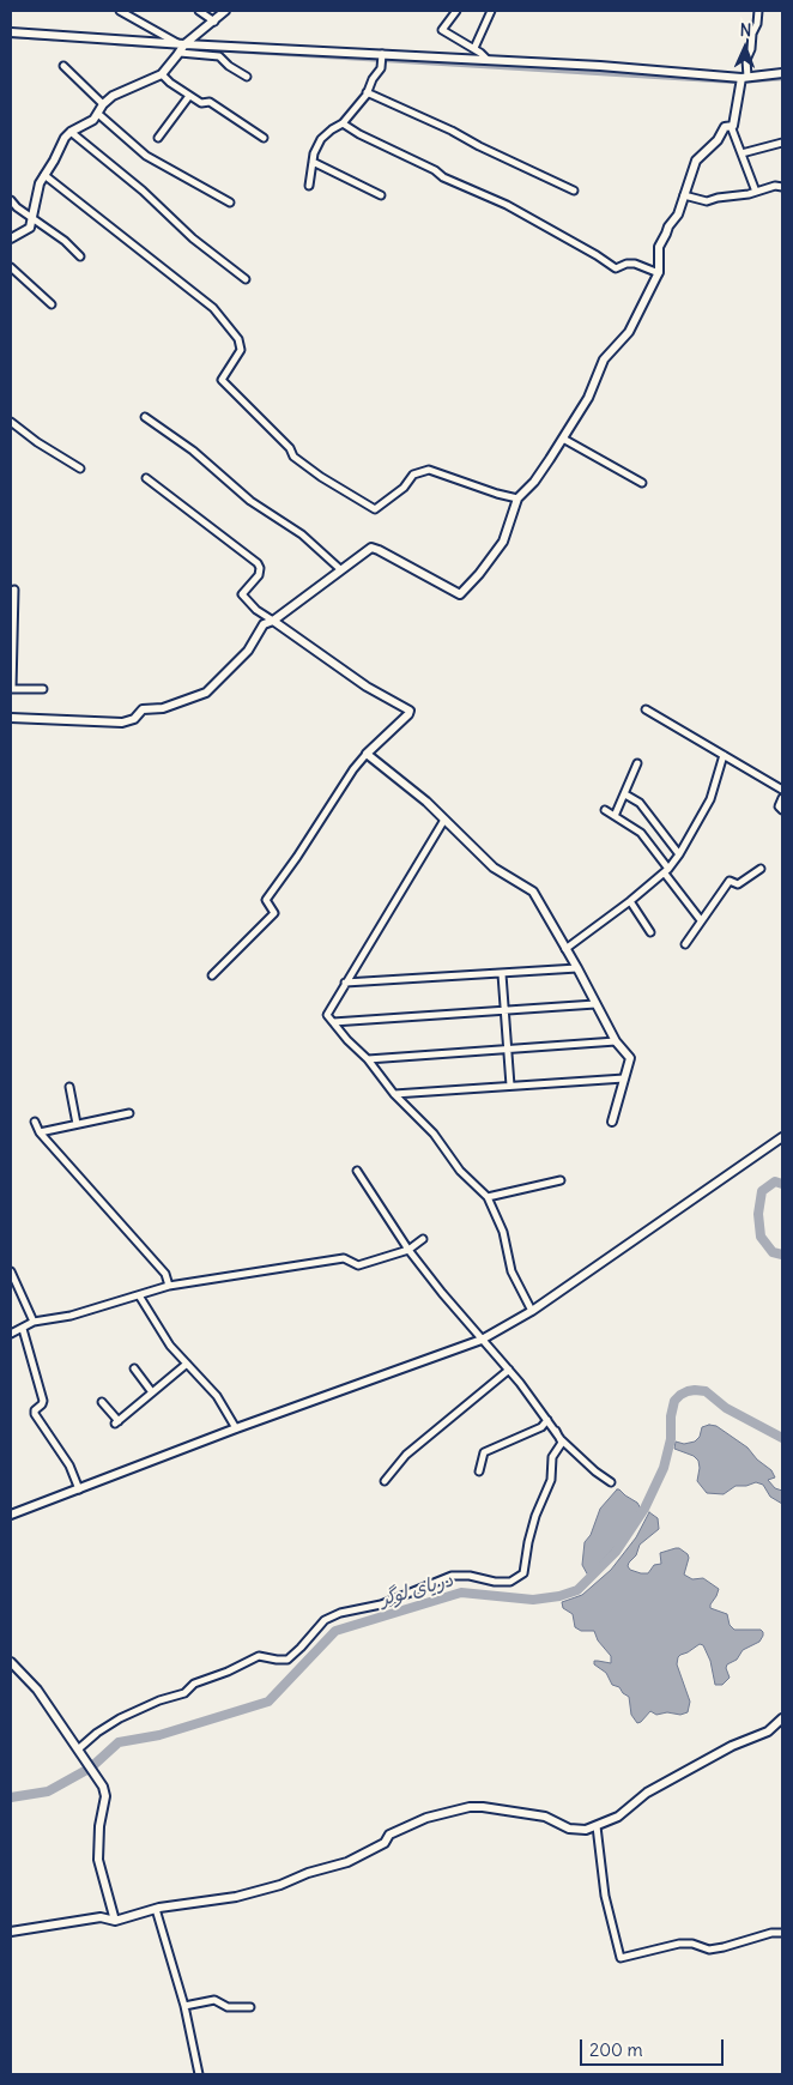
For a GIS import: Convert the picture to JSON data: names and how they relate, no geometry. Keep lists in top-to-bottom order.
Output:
{
  "water": ["دریای لوگر"],
  "scale_bar": "200 m",
  "north": "top"
}
